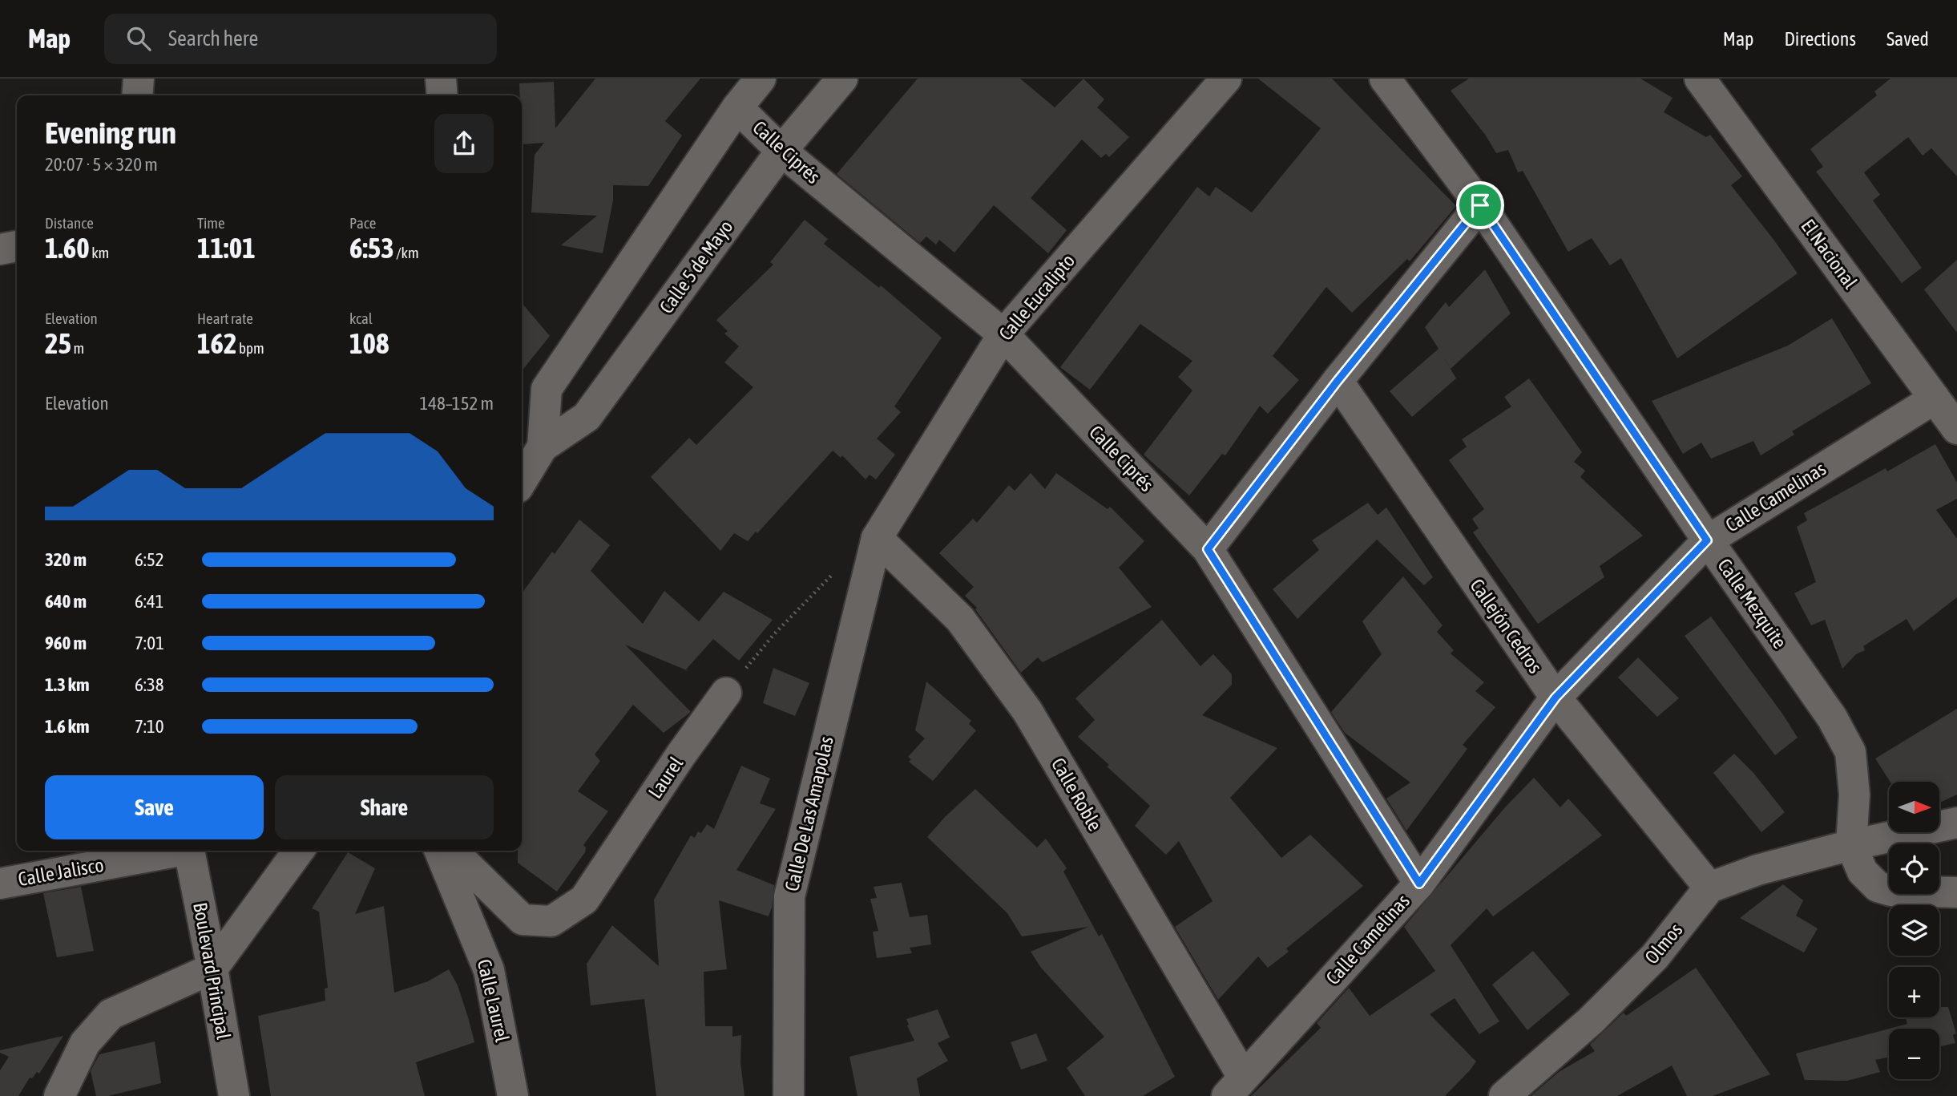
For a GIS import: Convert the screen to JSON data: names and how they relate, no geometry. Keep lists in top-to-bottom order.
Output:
{
  "streets": {
    "street": [
      "Calle Ciprés",
      "El Nacional",
      "Calle 5 de Mayo",
      "Calle Eucalipto",
      "Calle Camelinas",
      "Calle Mezquite",
      "Callejón Cedros",
      "Laurel",
      "Calle Roble",
      "Calle De Las Amapolas",
      "Calle Jalisco",
      "Olmos",
      "Boulevard Principal",
      "Calle Laurel"
    ]
  },
  "crossings": [
    ["Calle Ciprés", "Calle 5 de Mayo"],
    ["Calle Ciprés", "Calle Eucalipto"],
    ["Calle Ciprés", "Calle Camelinas"],
    ["El Nacional", "Calle Camelinas"],
    ["Calle Eucalipto", "Calle Roble"],
    ["Calle Eucalipto", "Calle De Las Amapolas"],
    ["Calle Camelinas", "Calle Mezquite"],
    ["Calle Camelinas", "Callejón Cedros"],
    ["Calle Camelinas", "Calle Roble"],
    ["Callejón Cedros", "Olmos"],
    ["Calle Roble", "Calle De Las Amapolas"]
  ],
  "north": "right",
  "page": {
    "header": "Map",
    "search": "Search here",
    "nav": ["Map", "Directions", "Saved"],
    "heading": ["Evening run", "20:07 · 5 × 320 m"],
    "stats": [
      ["Distance", "1.60 km"],
      ["Time", "11:01"],
      ["Pace", "6:53 /km"],
      ["Elevation", "25 m"],
      ["Heart rate", "162 bpm"],
      ["kcal", "108"]
    ],
    "chart": ["Elevation", "148–152 m"],
    "list": [
      {
        "name": "320 m",
        "note": "6:52"
      },
      {
        "name": "640 m",
        "note": "6:41"
      },
      {
        "name": "960 m",
        "note": "7:01"
      },
      {
        "name": "1.3 km",
        "note": "6:38"
      },
      {
        "name": "1.6 km",
        "note": "7:10"
      }
    ],
    "buttons": ["Save", "Share"],
    "map_buttons": ["+", "−"]
  }
}
